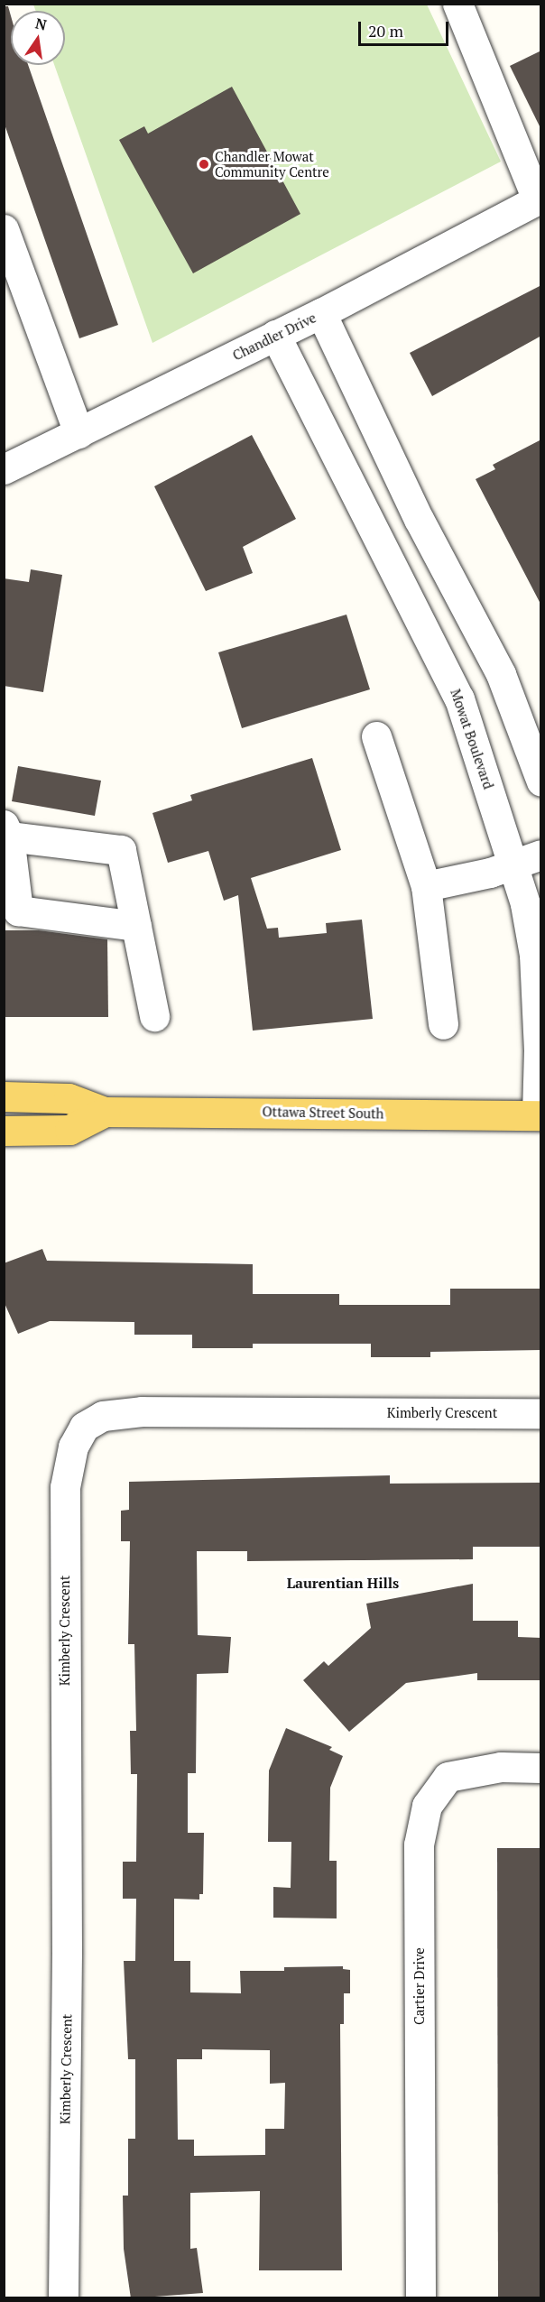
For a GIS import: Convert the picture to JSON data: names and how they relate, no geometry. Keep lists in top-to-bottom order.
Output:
{
  "streets": {
    "main road": ["Ottawa Street South"],
    "street": [
      "Chandler Drive",
      "Mowat Boulevard",
      "Kimberly Crescent",
      "Cartier Drive"
    ]
  },
  "crossings": [
    ["Chandler Drive", "Mowat Boulevard"],
    ["Mowat Boulevard", "Ottawa Street South"]
  ],
  "districts": ["Laurentian Hills"],
  "places": ["Chandler Mowat Community Centre"],
  "scale_bar": "20 m",
  "north": "top"
}
